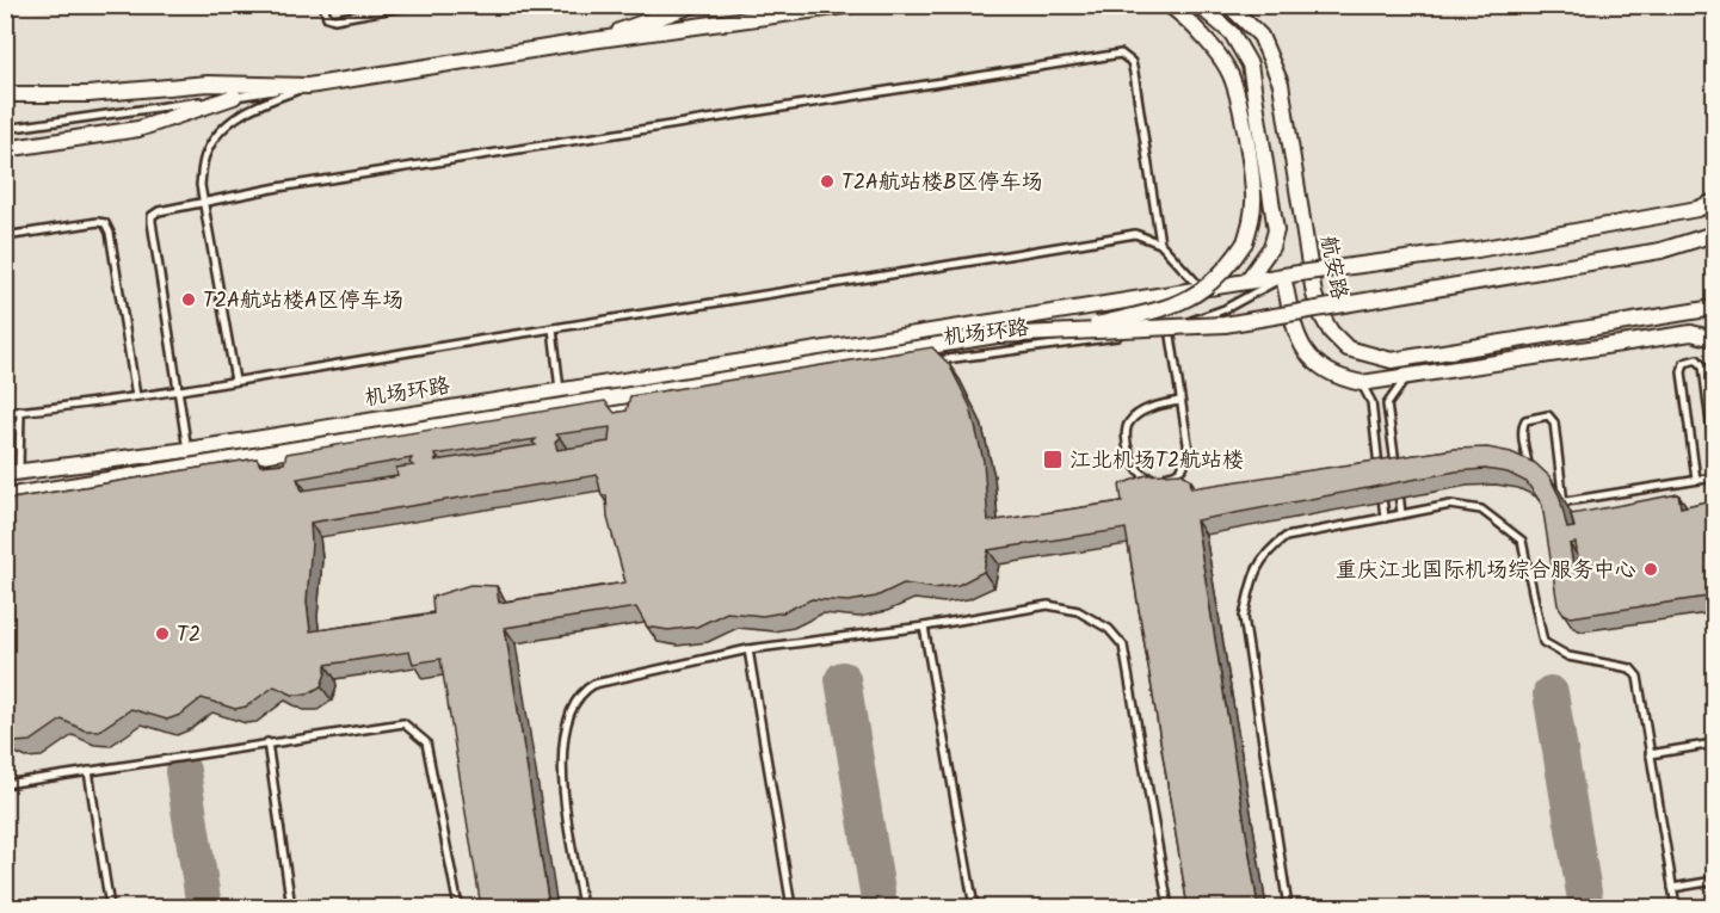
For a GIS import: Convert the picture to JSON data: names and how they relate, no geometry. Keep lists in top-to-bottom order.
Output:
{
  "streets": {
    "street": ["航安路", "机场环路"]
  },
  "places": {
    "other": [
      "T2A航站楼B区停车场",
      "T2A航站楼A区停车场",
      "重庆江北国际机场综合服务中心",
      "T2"
    ],
    "transit": ["江北机场T2航站楼"]
  }
}
